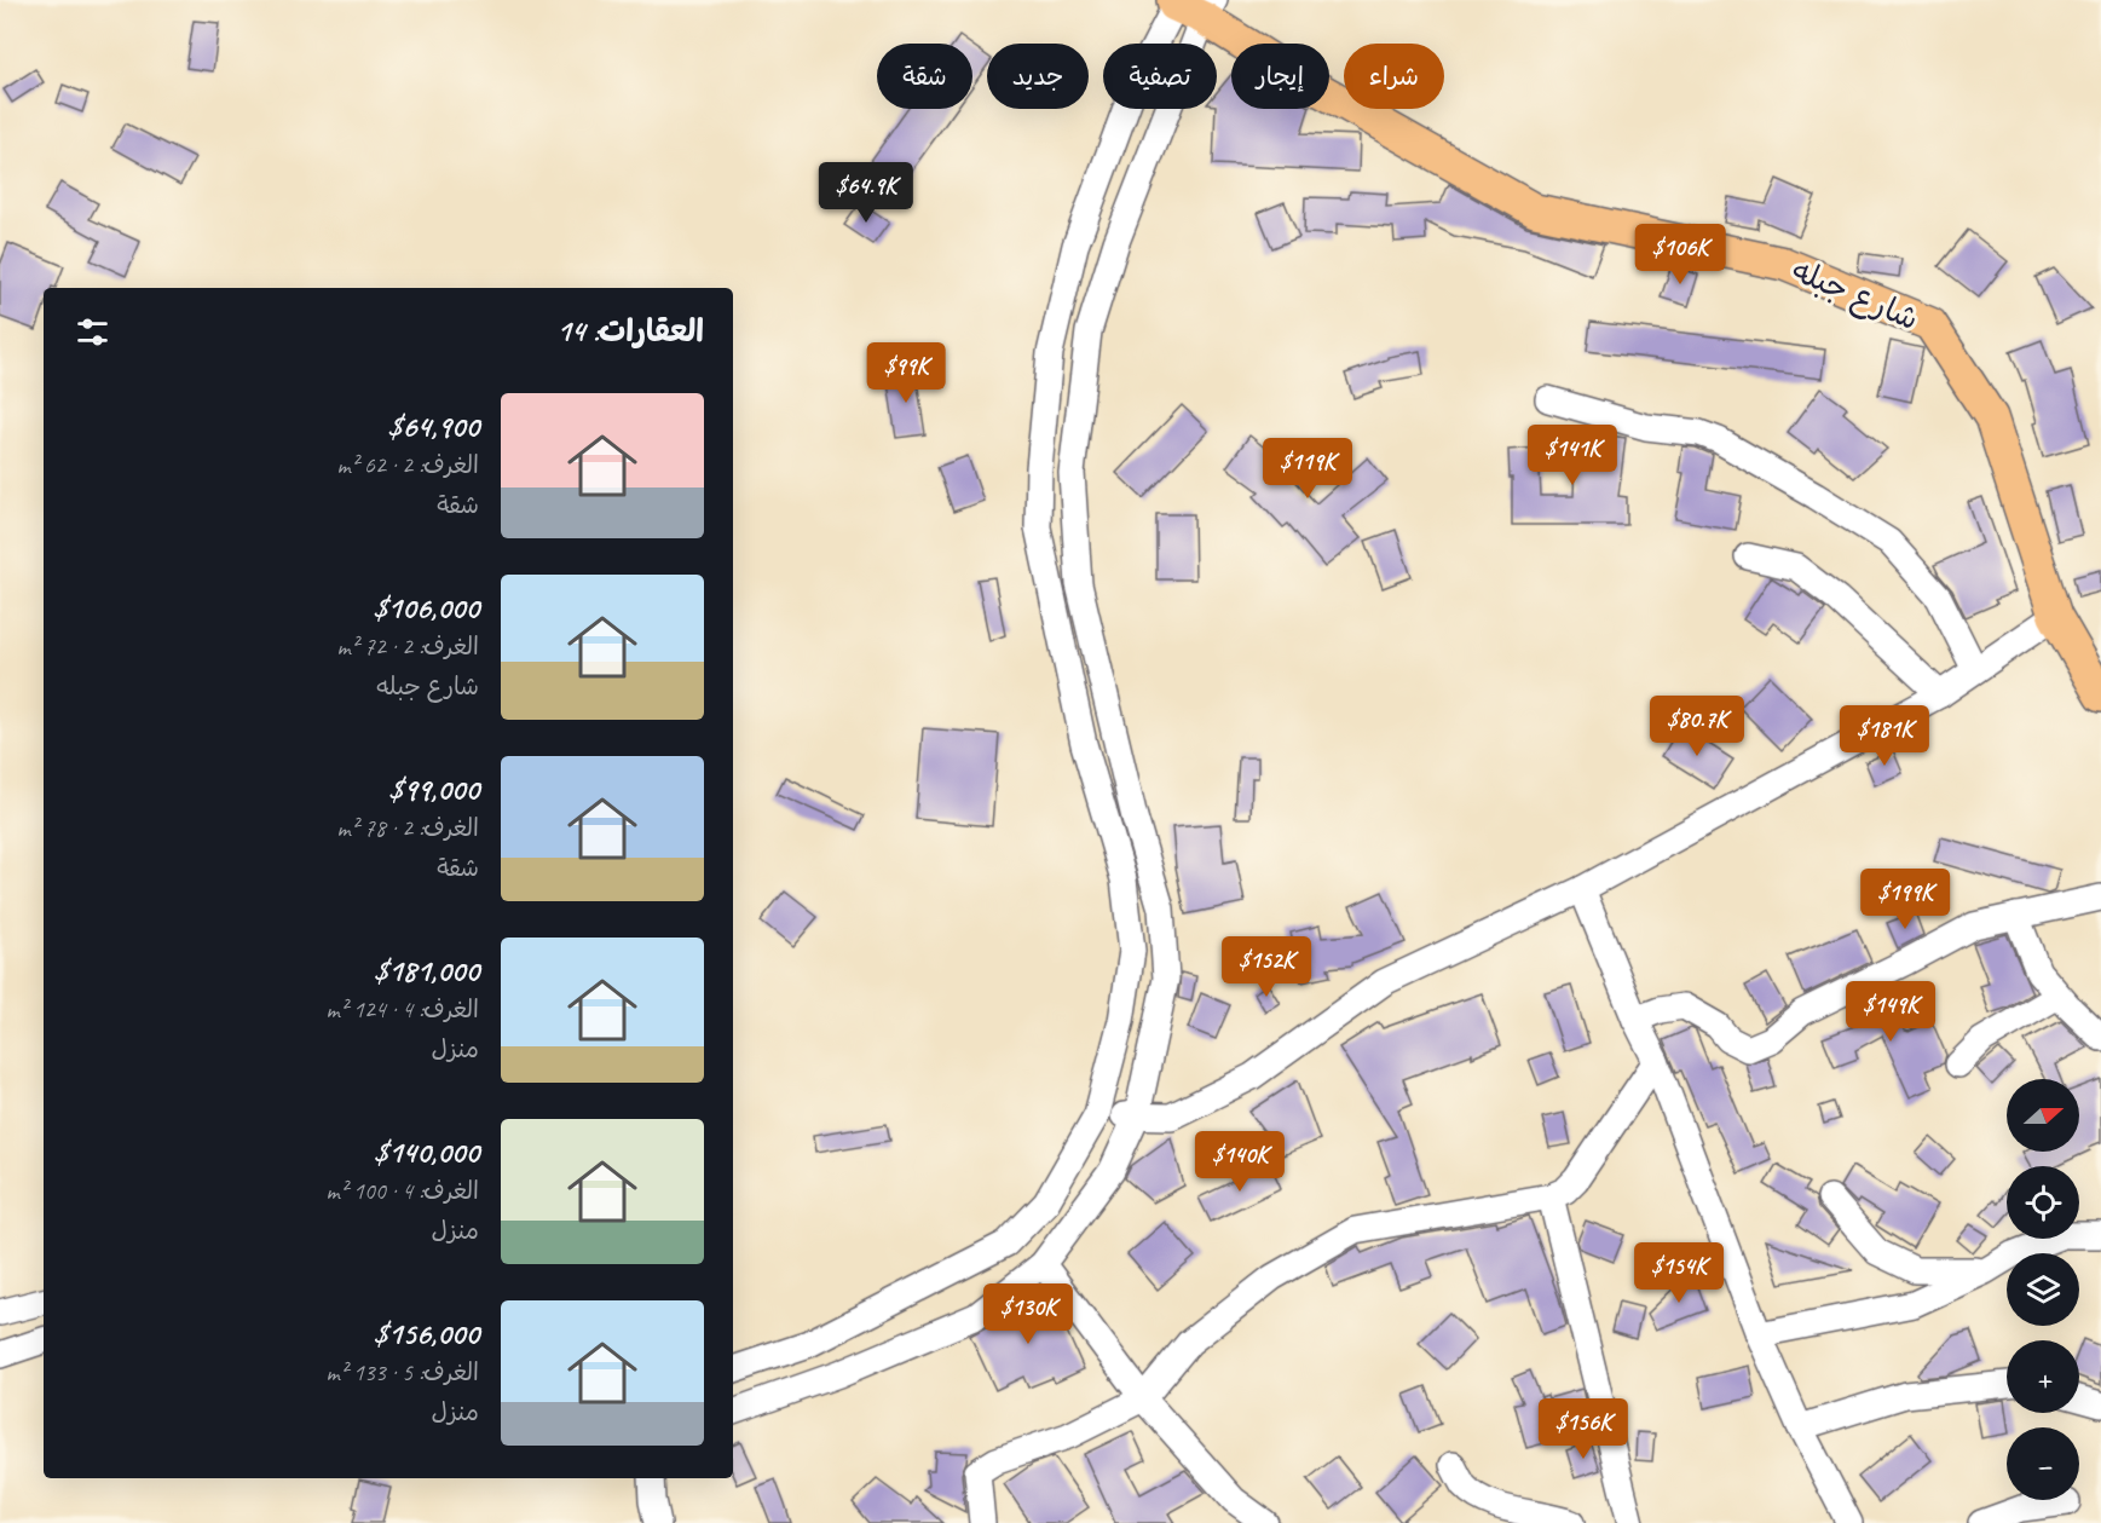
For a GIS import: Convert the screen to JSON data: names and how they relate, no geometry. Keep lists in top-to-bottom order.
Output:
{
  "streets": {
    "main road": ["شارع جبله"]
  },
  "north": "right",
  "page": {
    "chip": [
      "شراء",
      "إيجار",
      "تصفية",
      "جديد",
      "شقة"
    ],
    "price": [
      "$64.9K",
      "$106K",
      "$99K",
      "$141K",
      "$119K",
      "$80.7K",
      "$181K",
      "$199K",
      "$152K",
      "$149K",
      "$140K",
      "$154K",
      "$130K",
      "$156K"
    ],
    "heading": "العقارات: 14",
    "list": [
      {
        "name": "$64,900",
        "note": "الغرف: 2 · 62 m² · شقة"
      },
      {
        "name": "$106,000",
        "note": "الغرف: 2 · 72 m² · شارع جبله"
      },
      {
        "name": "$99,000",
        "note": "الغرف: 2 · 78 m² · شقة"
      },
      {
        "name": "$181,000",
        "note": "الغرف: 4 · 124 m² · منزل"
      },
      {
        "name": "$140,000",
        "note": "الغرف: 4 · 100 m² · منزل"
      },
      {
        "name": "$156,000",
        "note": "الغرف: 5 · 133 m² · منزل"
      }
    ],
    "map_buttons": ["+", "−"]
  }
}
